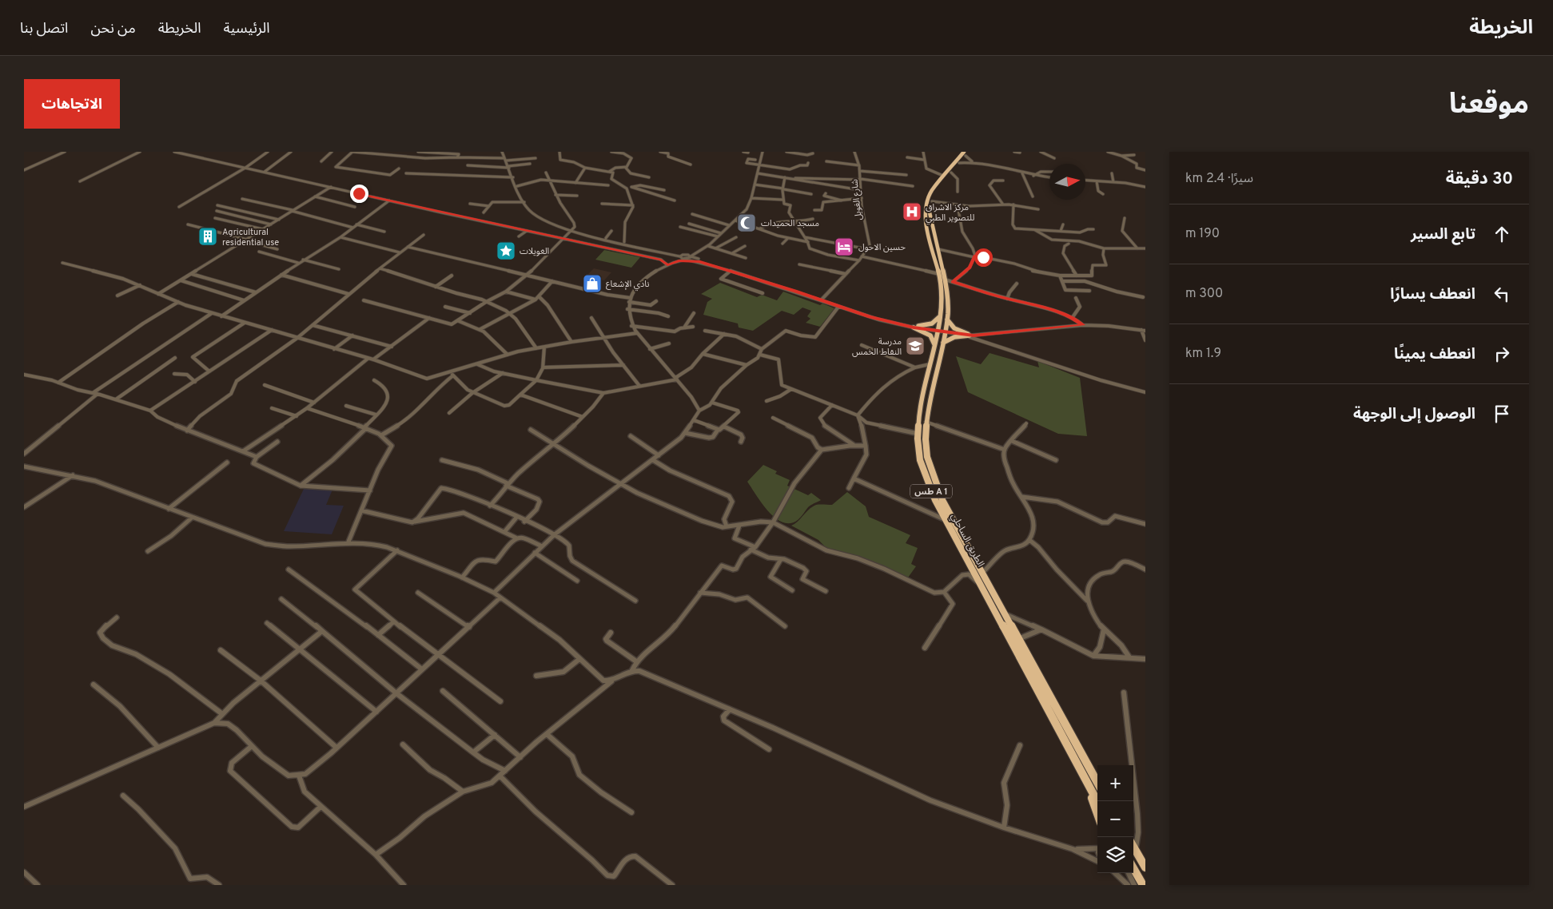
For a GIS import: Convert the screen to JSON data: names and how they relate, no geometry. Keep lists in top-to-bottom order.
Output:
{
  "streets": {
    "highway": ["طس A 1", "الطريق الساحلي"],
    "street": ["شارع الغويل"]
  },
  "places": {
    "hospital": ["مركز الاشراق للتصوير الطبي"],
    "mosque": ["مسجد الحميدات"],
    "building": ["Agricultural residential use"],
    "hotel": ["حسين الاحول"],
    "place": ["الغويلات"],
    "shop": ["نادي الإشعاع"],
    "school or university": ["مدرسة النقاط الخمس"]
  },
  "north": "right",
  "page": {
    "header": "الخريطة",
    "nav": [
      "الرئيسية",
      "الخريطة",
      "من نحن",
      "اتصل بنا"
    ],
    "title": "موقعنا",
    "buttons": "الاتجاهات",
    "heading": ["30 دقيقة", "سيرًا · 2.4 km"],
    "list": [
      ["تابع السير", "190 m"],
      ["انعطف يسارًا", "300 m"],
      ["انعطف يمينًا", "1.9 km"],
      "الوصول إلى الوجهة"
    ],
    "map_buttons": ["+", "−"]
  }
}
